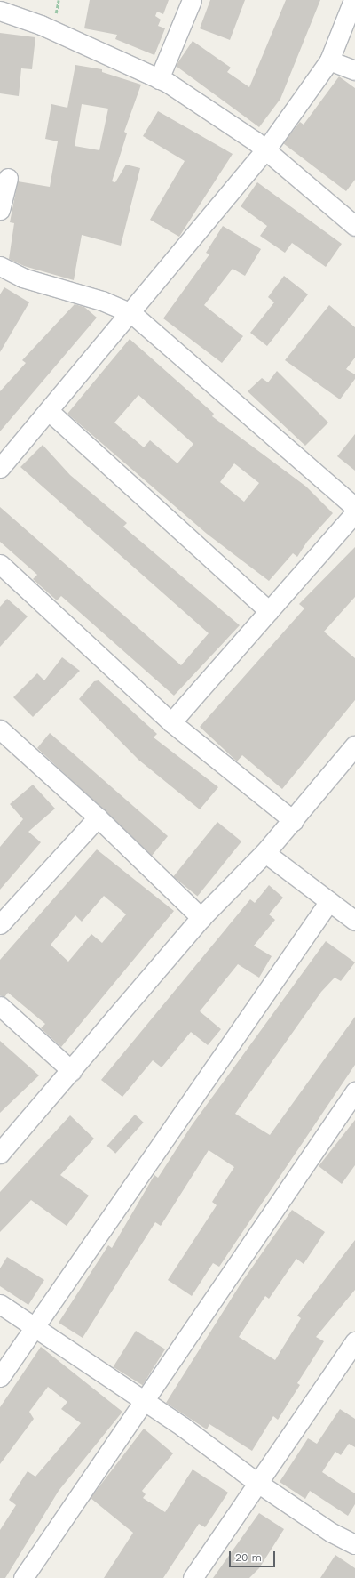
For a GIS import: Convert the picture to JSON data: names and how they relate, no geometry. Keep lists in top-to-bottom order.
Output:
{
  "scale_bar": "20 m"
}
